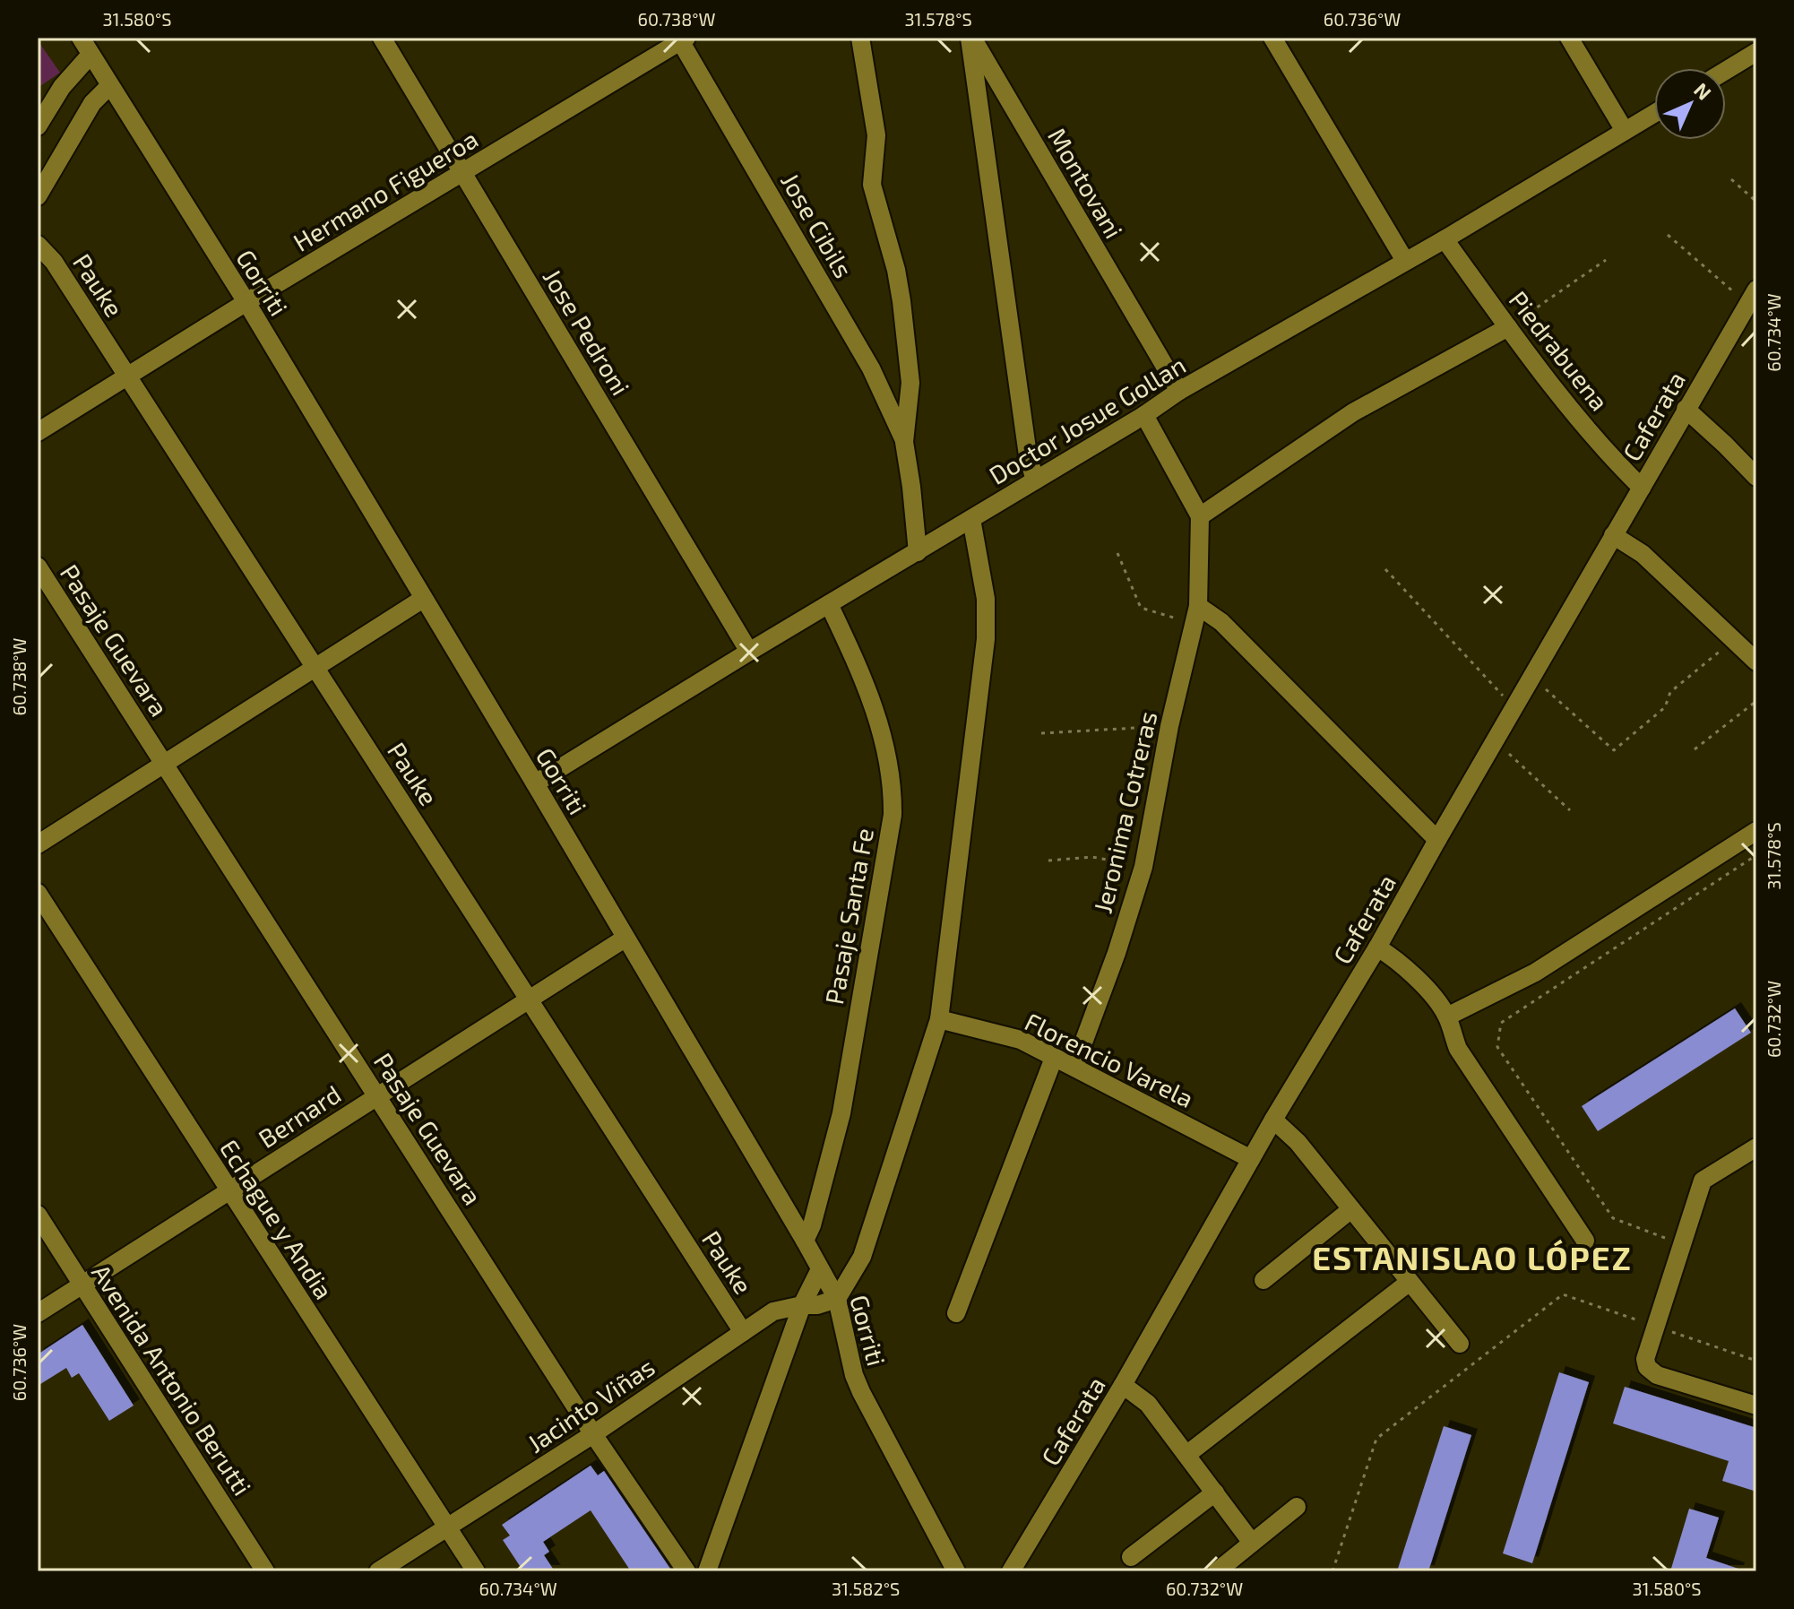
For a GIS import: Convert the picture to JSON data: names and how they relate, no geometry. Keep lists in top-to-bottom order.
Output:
{
  "streets": {
    "street": [
      "Montovani",
      "Hermano Figueroa",
      "Jose Cibils",
      "Gorriti",
      "Pauke",
      "Jose Pedroni",
      "Piedrabuena",
      "Caferata",
      "Doctor Josue Gollan",
      "Pasaje Guevara",
      "Jeronima Cotreras",
      "Pasaje Santa Fe",
      "Florencio Varela",
      "Bernard",
      "Echague y Andia",
      "Avenida Antonio Berutti",
      "Jacinto Viñas"
    ]
  },
  "crossings": [
    ["Montovani", "Doctor Josue Gollan"],
    ["Hermano Figueroa", "Jose Cibils"],
    ["Hermano Figueroa", "Gorriti"],
    ["Hermano Figueroa", "Pauke"],
    ["Hermano Figueroa", "Jose Pedroni"],
    ["Gorriti", "Doctor Josue Gollan"],
    ["Gorriti", "Pasaje Santa Fe"],
    ["Gorriti", "Bernard"],
    ["Gorriti", "Jacinto Viñas"],
    ["Pauke", "Bernard"],
    ["Pauke", "Jacinto Viñas"],
    ["Jose Pedroni", "Doctor Josue Gollan"],
    ["Piedrabuena", "Caferata"],
    ["Piedrabuena", "Doctor Josue Gollan"],
    ["Caferata", "Florencio Varela"],
    ["Doctor Josue Gollan", "Pasaje Santa Fe"],
    ["Pasaje Guevara", "Bernard"],
    ["Pasaje Guevara", "Jacinto Viñas"],
    ["Jeronima Cotreras", "Florencio Varela"],
    ["Bernard", "Echague y Andia"],
    ["Bernard", "Avenida Antonio Berutti"],
    ["Echague y Andia", "Jacinto Viñas"]
  ],
  "districts": ["ESTANISLAO LÓPEZ"],
  "north": "top right",
  "coordinates": [
    "31.580°S",
    "60.738°W",
    "31.578°S",
    "60.736°W",
    "60.734°W",
    "60.732°W",
    "31.582°S"
  ]
}
